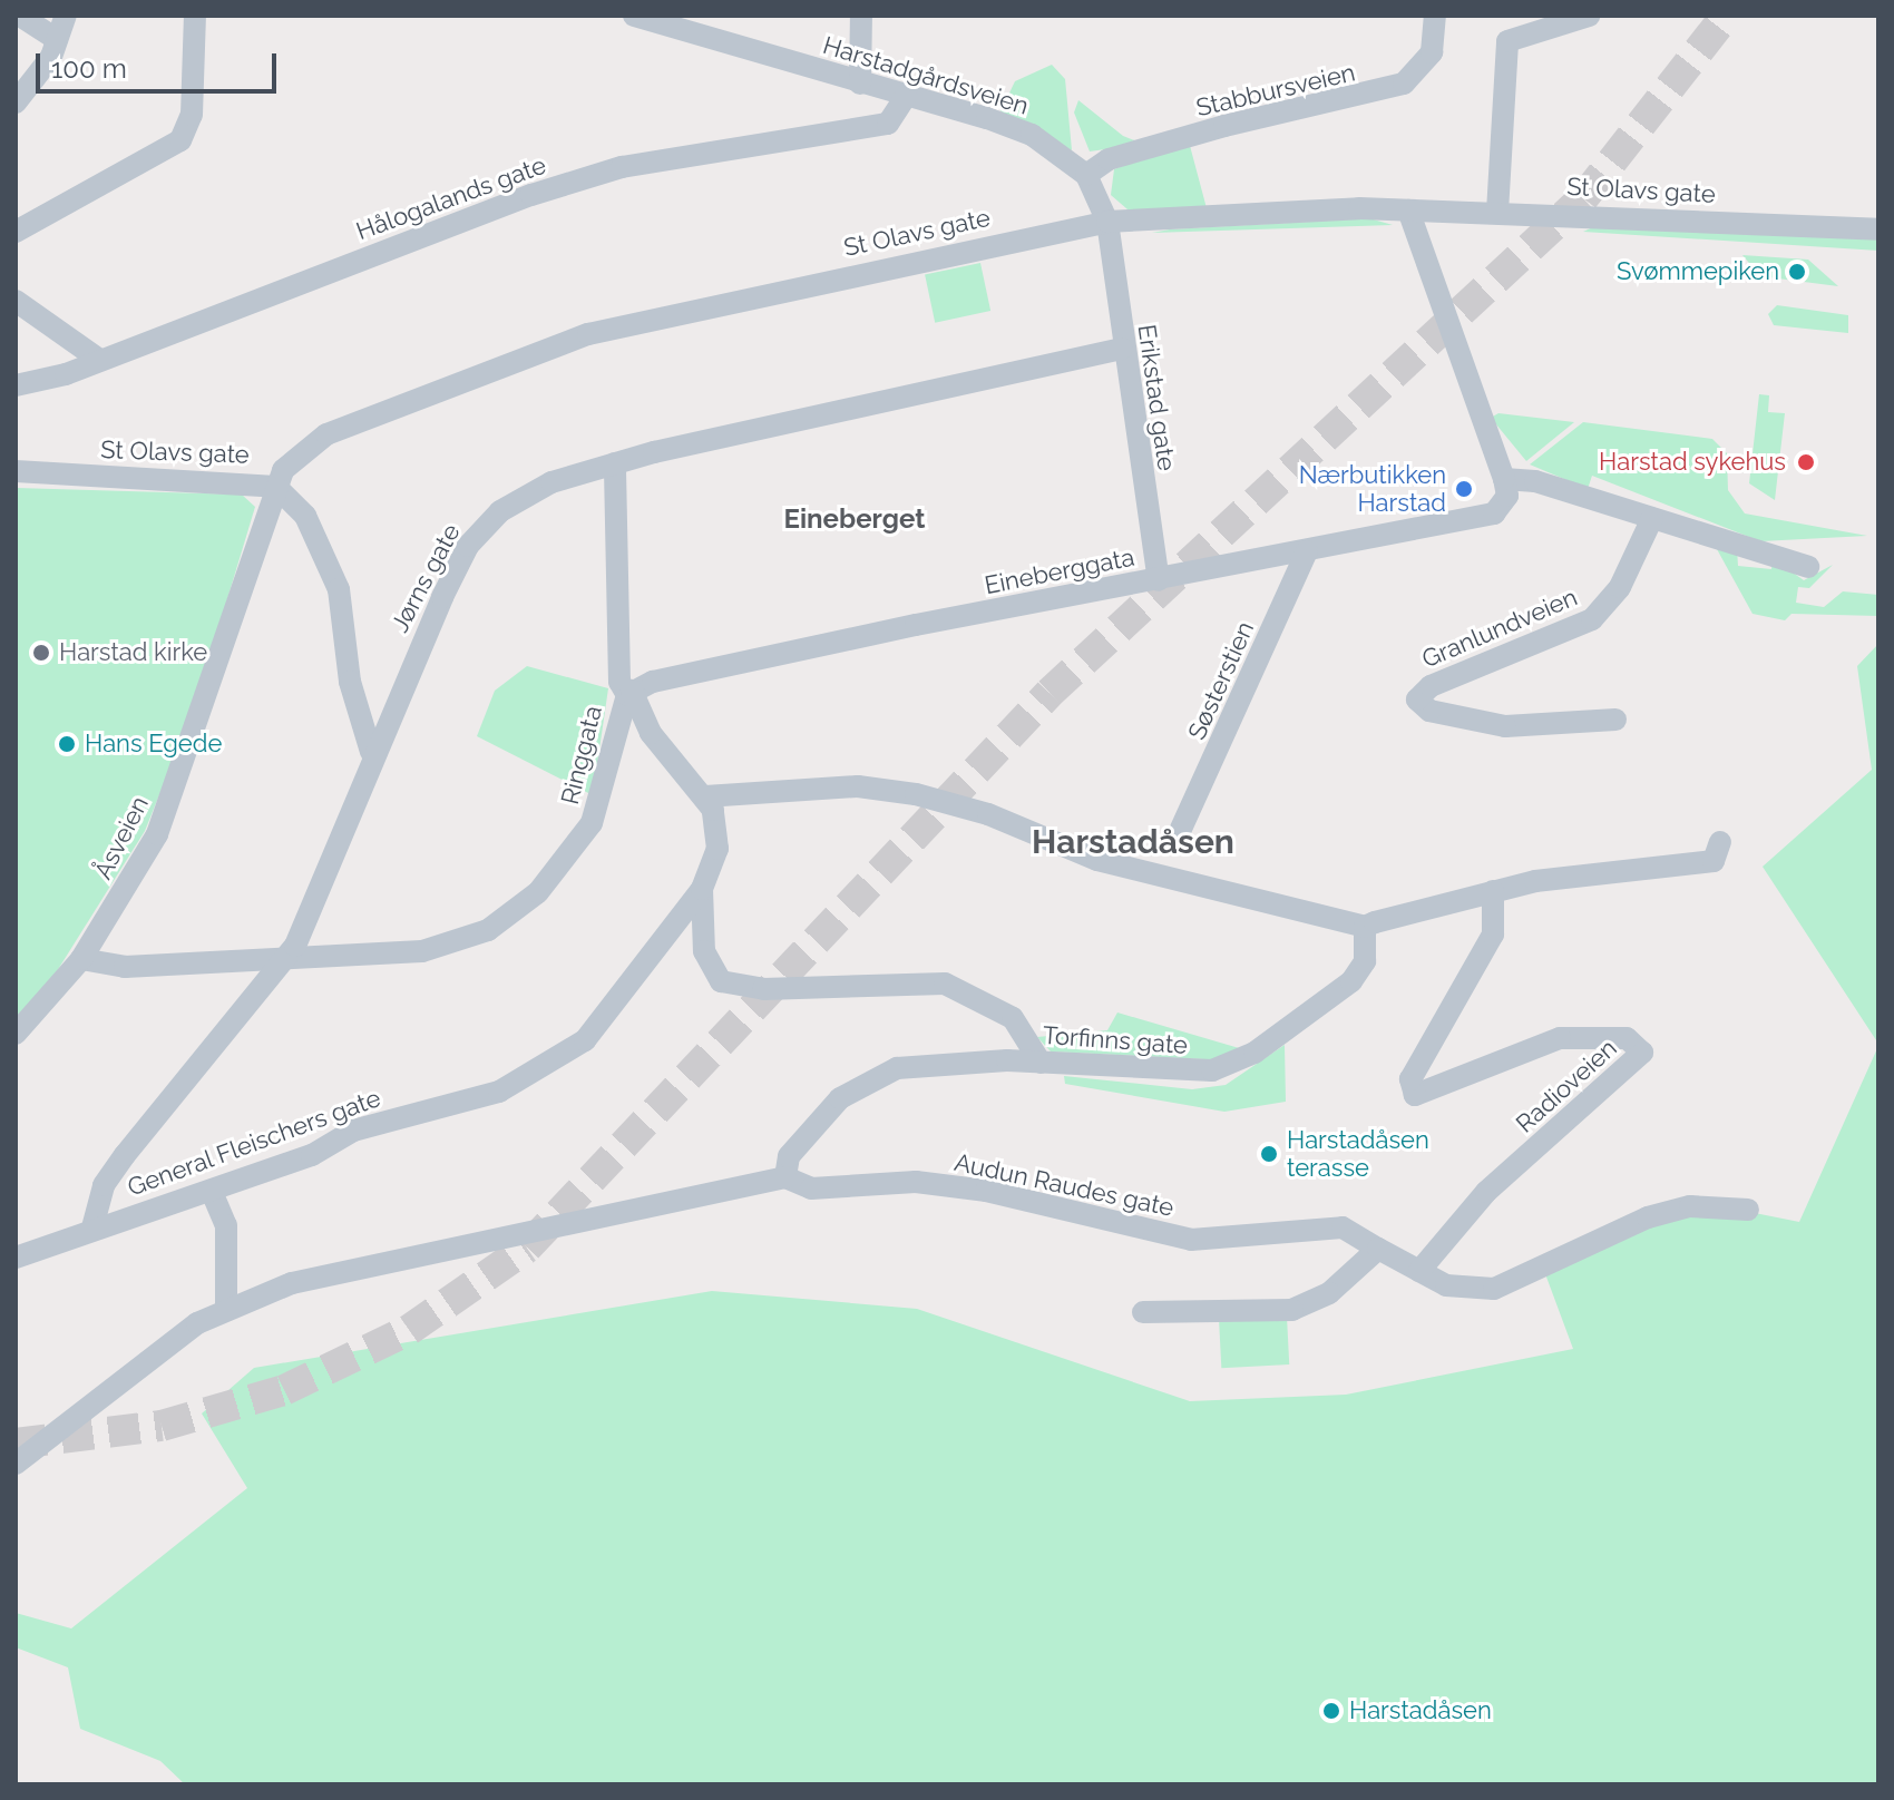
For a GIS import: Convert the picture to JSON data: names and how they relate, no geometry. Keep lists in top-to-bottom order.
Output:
{
  "streets": {
    "street": [
      "Harstadgårdsveien",
      "Stabbursveien",
      "St Olavs gate",
      "Hålogalands gate",
      "Erikstad gate",
      "Eineberggata",
      "Jørns gate",
      "Granlundveien",
      "Søsterstien",
      "Ringgata",
      "Åsveien",
      "Torfinns gate",
      "Radioveien",
      "General Fleischers gate",
      "Audun Raudes gate"
    ]
  },
  "crossings": [
    ["Harstadgårdsveien", "Stabbursveien"],
    ["Harstadgårdsveien", "St Olavs gate"],
    ["Harstadgårdsveien", "Hålogalands gate"],
    ["Harstadgårdsveien", "Erikstad gate"],
    ["St Olavs gate", "Erikstad gate"],
    ["St Olavs gate", "Åsveien"],
    ["Erikstad gate", "Eineberggata"],
    ["Erikstad gate", "Jørns gate"],
    ["Eineberggata", "Søsterstien"],
    ["Eineberggata", "Ringgata"],
    ["Eineberggata", "General Fleischers gate"],
    ["Jørns gate", "Ringgata"],
    ["Jørns gate", "General Fleischers gate"],
    ["Ringgata", "Åsveien"],
    ["Ringgata", "General Fleischers gate"],
    ["Torfinns gate", "Audun Raudes gate"]
  ],
  "districts": ["Eineberget", "Harstadåsen"],
  "places": [
    "Svømmepiken",
    "Harstad sykehus",
    "Nærbutikken Harstad",
    "Harstad kirke",
    "Hans Egede",
    "Harstadåsen terasse",
    "Harstadåsen"
  ],
  "scale_bar": "100 m"
}
